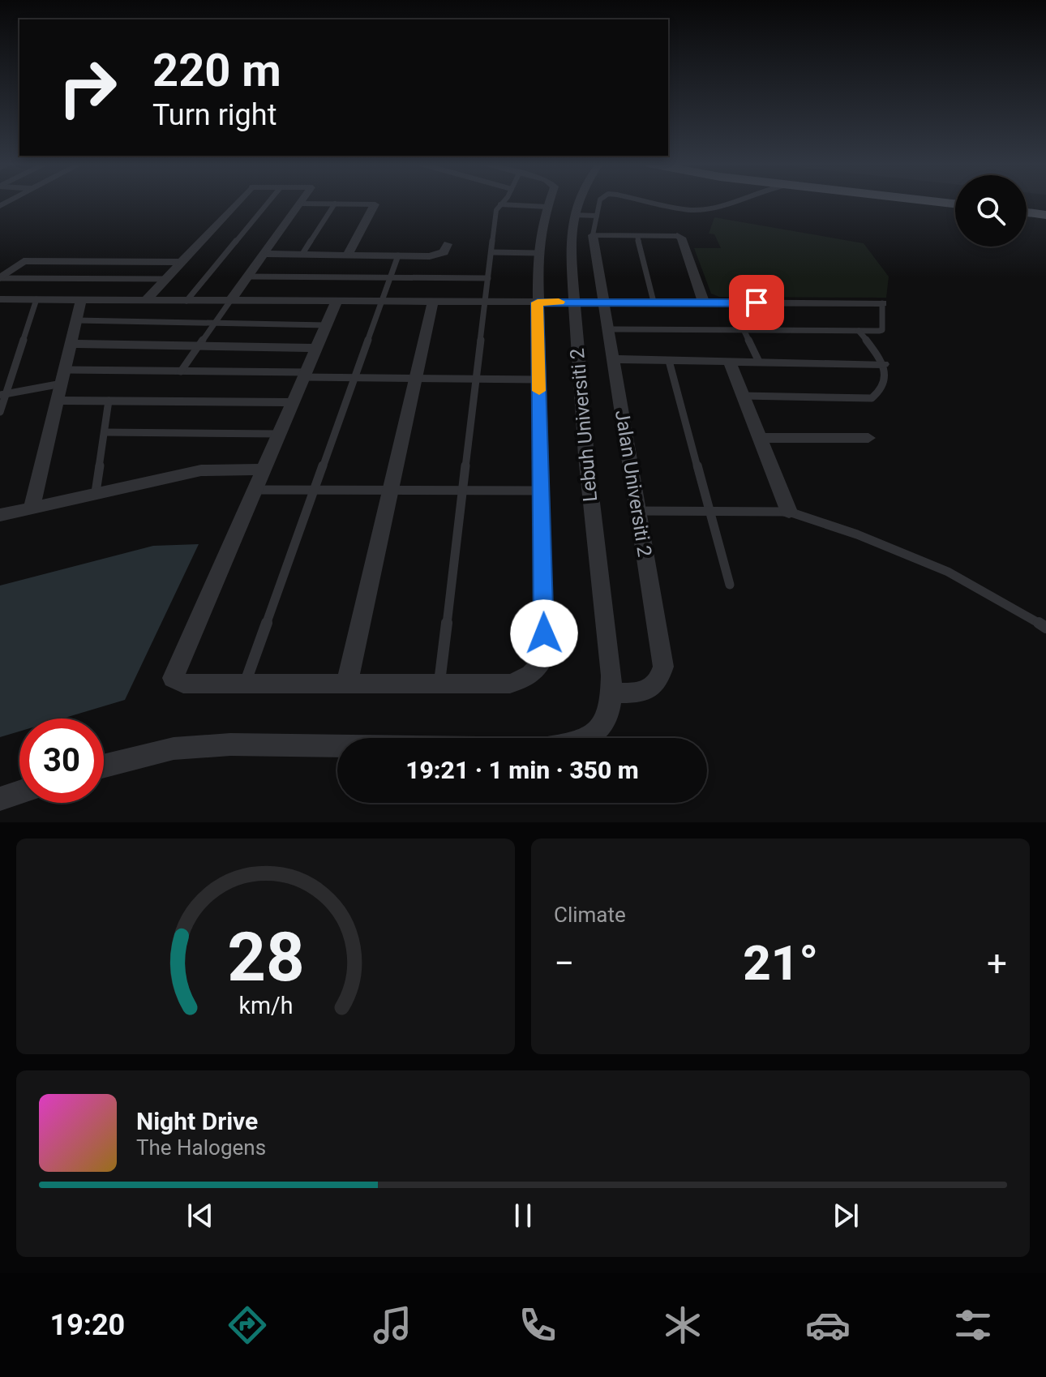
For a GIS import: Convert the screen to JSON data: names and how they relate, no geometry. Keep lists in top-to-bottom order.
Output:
{
  "streets": {
    "street": ["Lebuh Universiti 2", "Jalan Universiti 2"]
  },
  "crossings": [
    ["Lebuh Universiti 2", "Jalan Universiti 2"]
  ],
  "page": {
    "turn": ["220 m", "Turn right"],
    "limit": "30",
    "trip": "19:21 · 1 min · 350 m",
    "tile": "Climate",
    "heat": ["−", "21°", "+"],
    "song": ["Night Drive", "The Halogens"],
    "tabs": "19:20",
    "gauge": ["28", "km/h"]
  }
}
